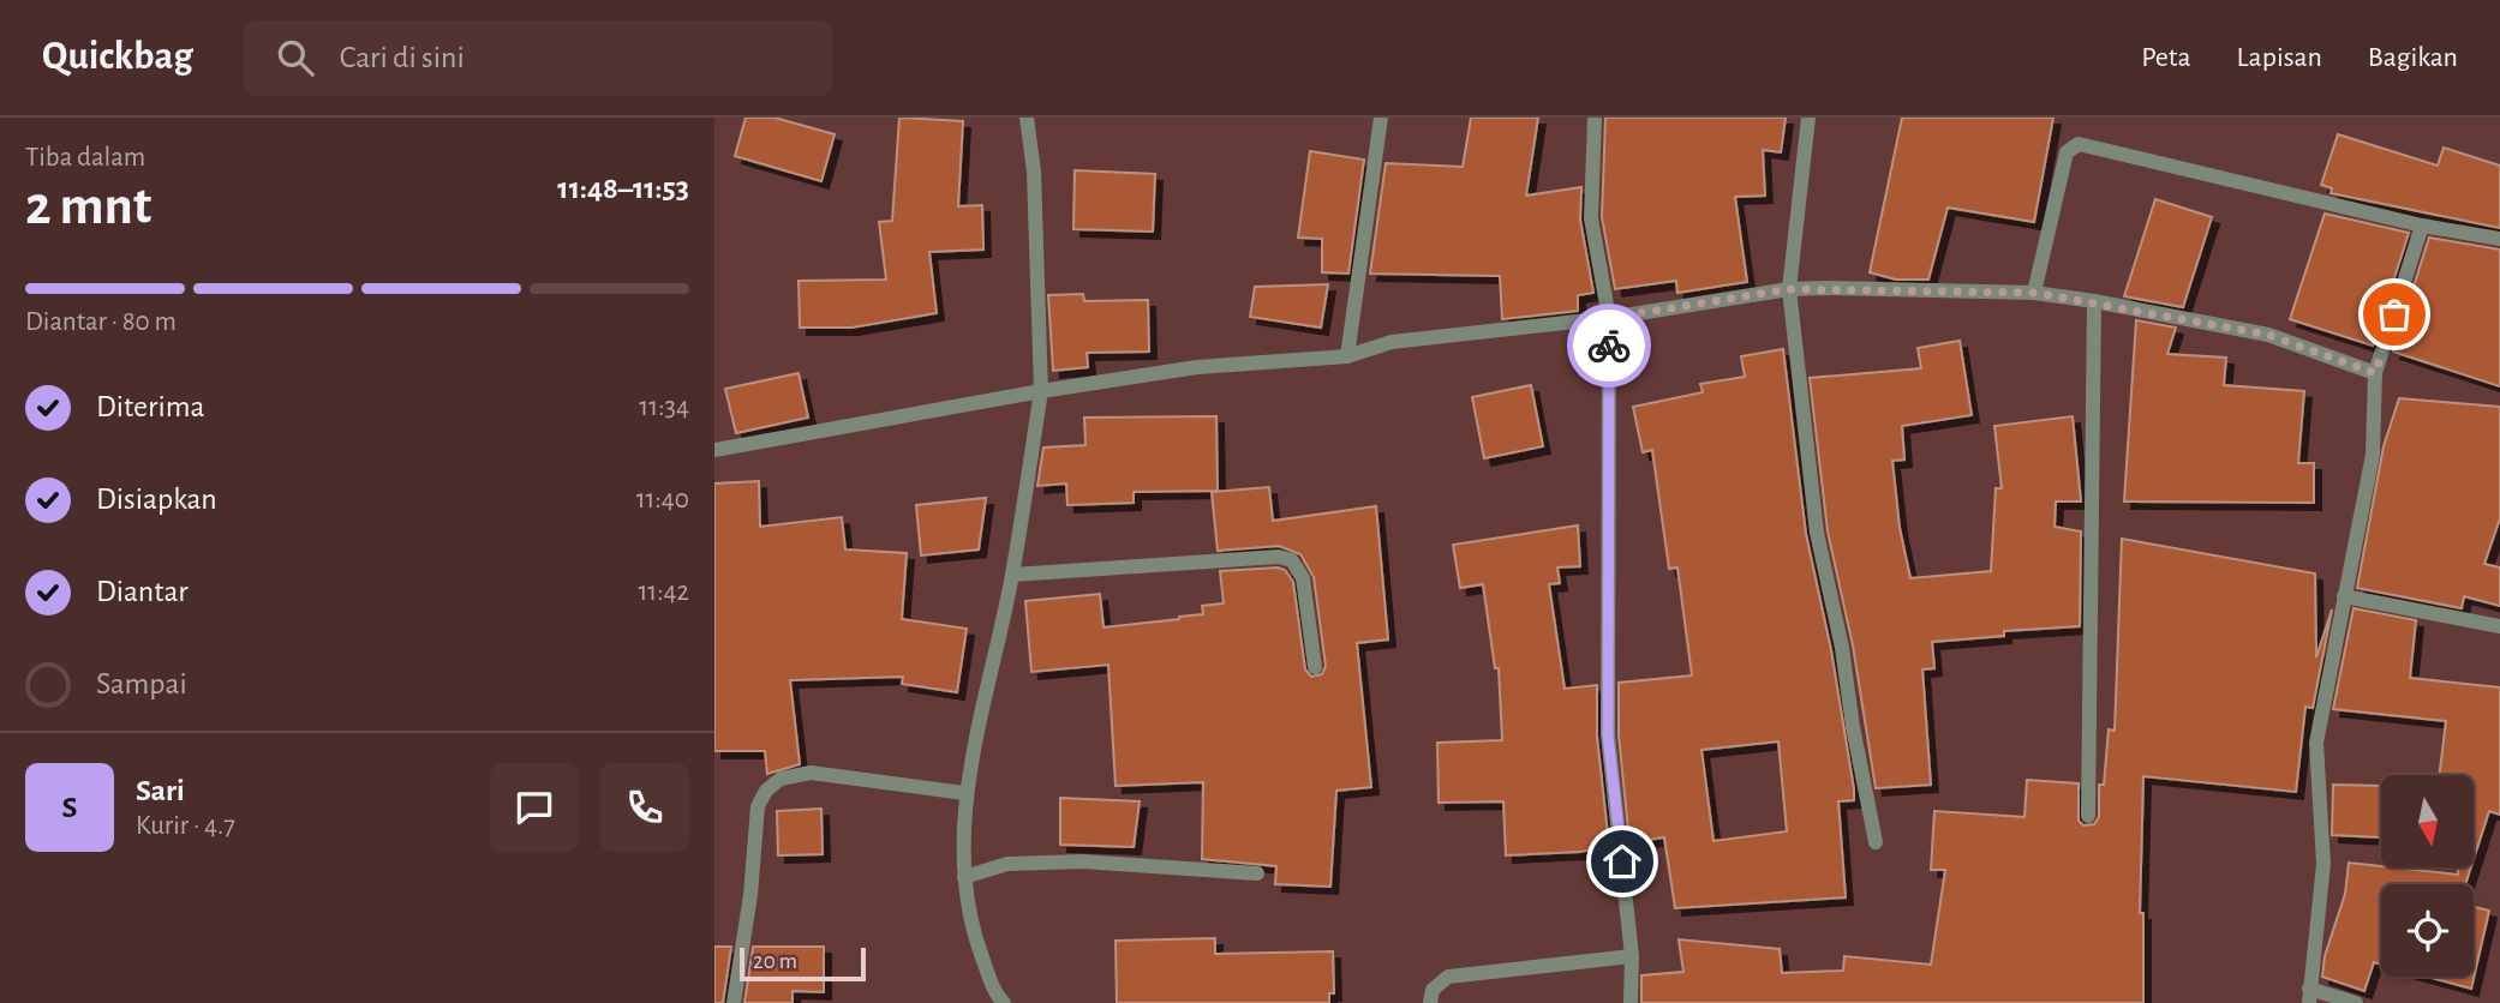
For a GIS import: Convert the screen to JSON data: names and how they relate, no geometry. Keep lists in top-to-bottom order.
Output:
{
  "scale_bar": "20 m",
  "north": "bottom",
  "page": {
    "header": "Quickbag",
    "search": "Cari di sini",
    "nav": ["Peta", "Lapisan", "Bagikan"],
    "heading": ["2 mnt", "Tiba dalam", "11:48–11:53"],
    "panel": ["Sari", "Kurir · 4.7"],
    "bar": "Diantar · 80 m",
    "list": [
      ["Diterima", "11:34"],
      ["Disiapkan", "11:40"],
      ["Diantar", "11:42"],
      "Sampai"
    ],
    "round": "S",
    "scale": "20 m"
  }
}
